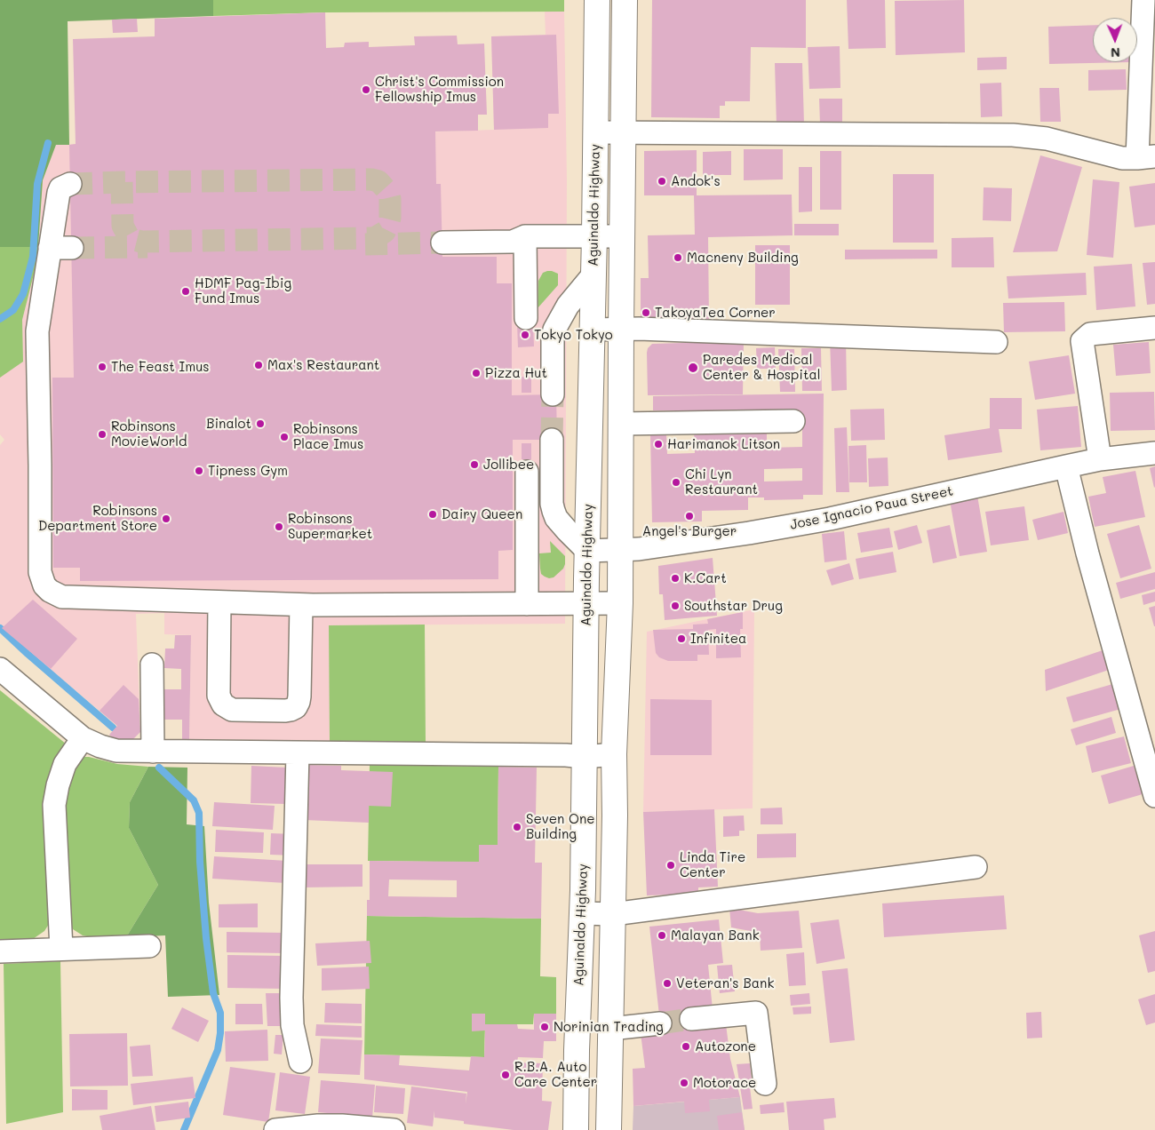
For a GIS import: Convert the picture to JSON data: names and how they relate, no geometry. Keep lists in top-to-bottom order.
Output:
{
  "streets": {
    "highway": ["Aguinaldo Highway"],
    "street": ["Jose Ignacio Paua Street"]
  },
  "crossings": [
    ["Aguinaldo Highway", "Jose Ignacio Paua Street"]
  ],
  "places": [
    "Christ's Commission Fellowship Imus",
    "Andok's",
    "Macneny Building",
    "HDMF Pag-Ibig Fund Imus",
    "TakoyaTea Corner",
    "Tokyo Tokyo",
    "Max's Restaurant",
    "The Feast Imus",
    "Paredes Medical Center & Hospital",
    "Pizza Hut",
    "Binalot",
    "Robinsons MovieWorld",
    "Robinsons Place Imus",
    "Harimanok Litson",
    "Jollibee",
    "Tipness Gym",
    "Chi Lyn Restaurant",
    "Dairy Queen",
    "Angel's Burger",
    "Robinsons Department Store",
    "Robinsons Supermarket",
    "K.Cart",
    "Southstar Drug",
    "Infinitea",
    "Seven One Building",
    "Linda Tire Center",
    "Malayan Bank",
    "Veteran's Bank",
    "Norinian Trading",
    "Autozone",
    "R.B.A. Auto Care Center",
    "Motorace"
  ],
  "north": "bottom"
}
